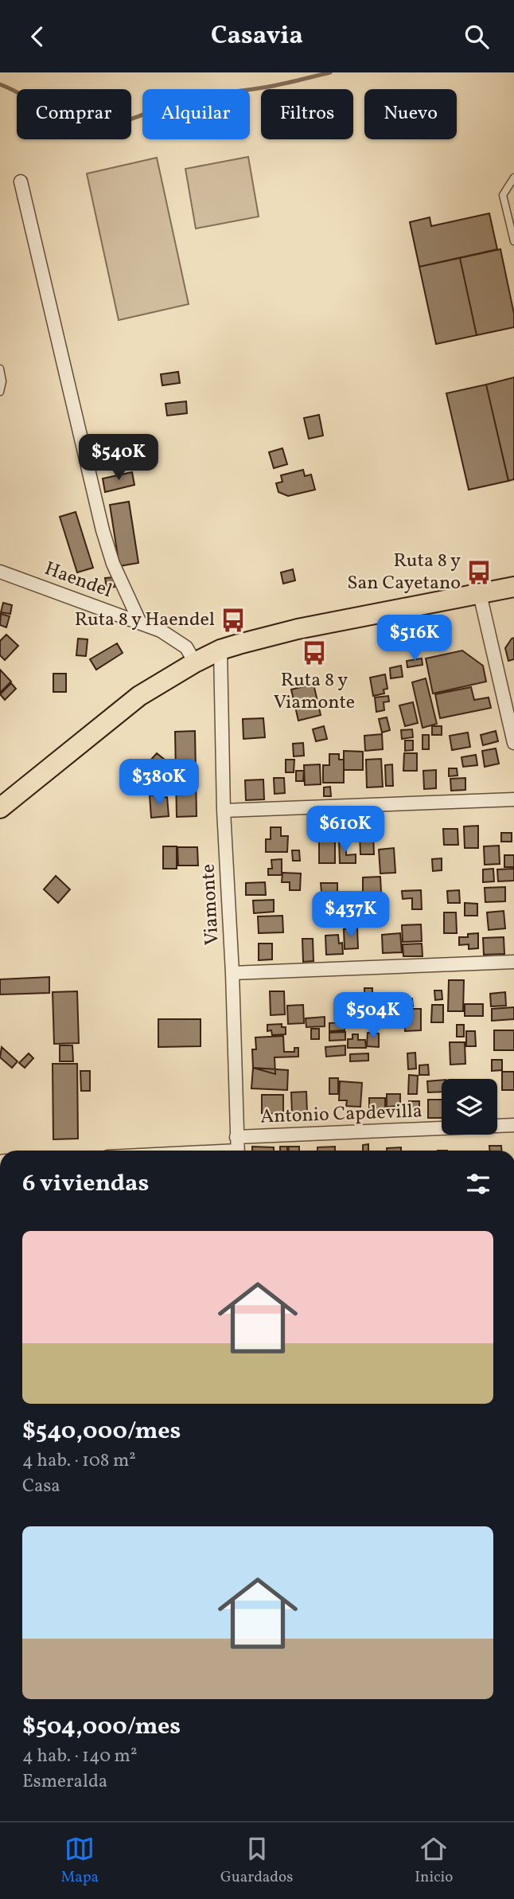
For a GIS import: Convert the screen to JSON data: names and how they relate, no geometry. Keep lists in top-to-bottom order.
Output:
{
  "streets": {
    "street": ["Haendel", "Viamonte", "Antonio Capdevilla"]
  },
  "crossings": [
    ["Viamonte", "Antonio Capdevilla"]
  ],
  "places": {
    "bus stop": ["Ruta 8 y San Cayetano", "Ruta 8 y Haendel", "Ruta 8 y Viamonte"]
  },
  "page": {
    "header": "Casavia",
    "chip": [
      "Comprar",
      "Alquilar",
      "Filtros",
      "Nuevo"
    ],
    "price": [
      "$540K",
      "$516K",
      "$380K",
      "$610K",
      "$437K",
      "$504K"
    ],
    "heading": "6 viviendas",
    "list": [
      {
        "name": "$540,000/mes",
        "note": "4 hab. · 108 m² · Casa"
      },
      {
        "name": "$504,000/mes",
        "note": "4 hab. · 140 m² · Esmeralda"
      }
    ],
    "tabs": ["Mapa", "Guardados", "Inicio"]
  }
}
